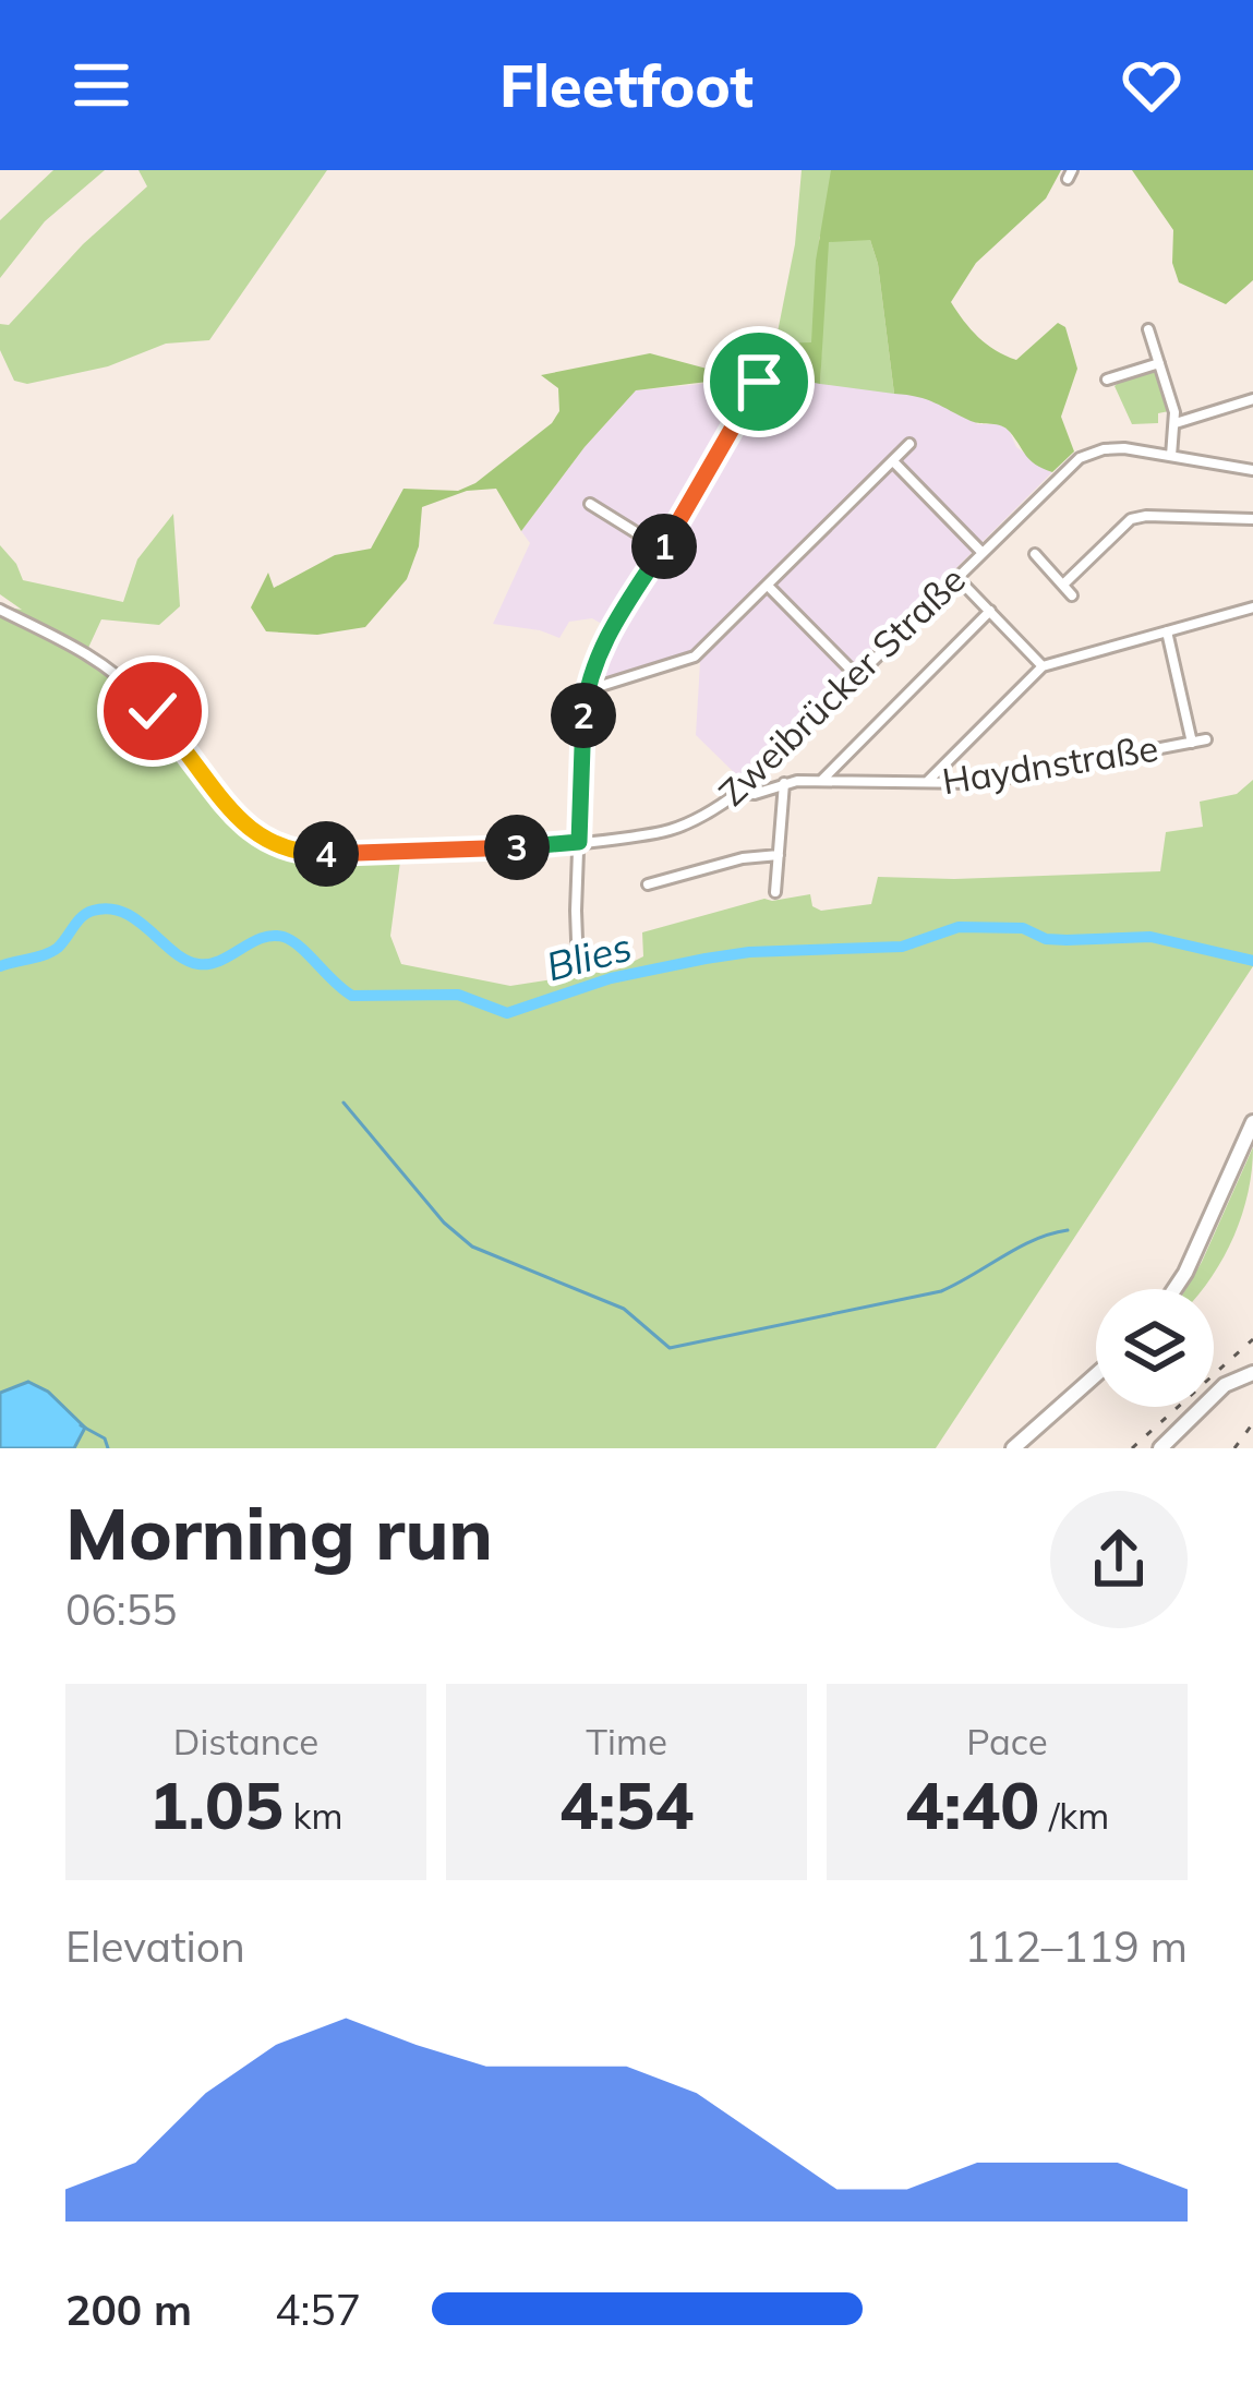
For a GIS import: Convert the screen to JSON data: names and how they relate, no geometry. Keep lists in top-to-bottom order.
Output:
{
  "streets": {
    "street": ["Zweibrücker Straße", "Haydnstraße"]
  },
  "crossings": [
    ["Zweibrücker Straße", "Haydnstraße"]
  ],
  "water": ["Blies"],
  "page": {
    "header": "Fleetfoot",
    "pins": [
      "1",
      "2",
      "3",
      "4"
    ],
    "heading": ["Morning run", "06:55"],
    "stats": [
      ["Distance", "1.05 km"],
      ["Time", "4:54"],
      ["Pace", "4:40 /km"]
    ],
    "chart": ["Elevation", "112–119 m"],
    "list": [
      {
        "name": "200 m",
        "note": "4:57"
      }
    ]
  }
}
